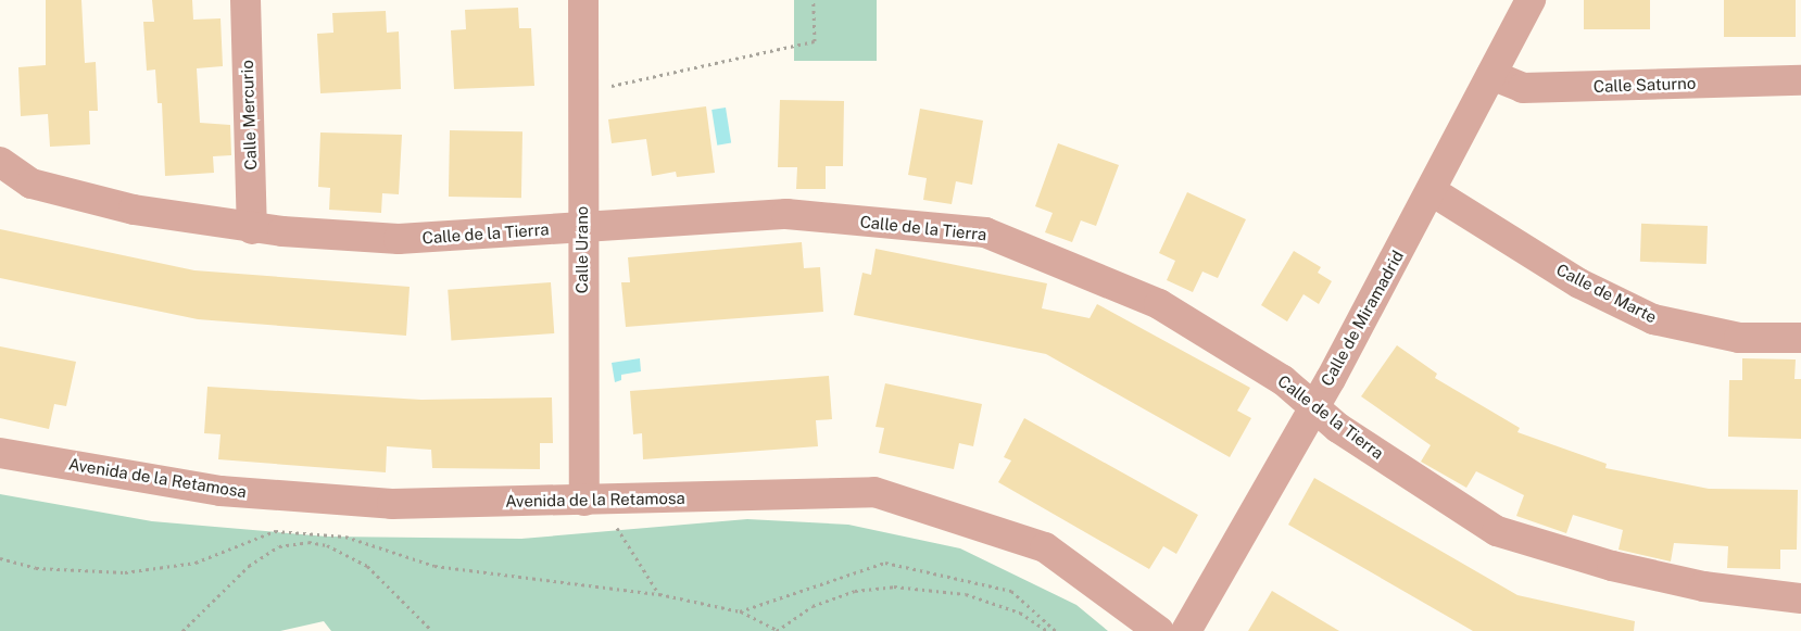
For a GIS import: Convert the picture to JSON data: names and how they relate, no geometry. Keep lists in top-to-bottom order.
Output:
{
  "streets": {
    "street": [
      "Calle Saturno",
      "Calle Mercurio",
      "Calle de la Tierra",
      "Calle Urano",
      "Calle de Marte",
      "Calle de Miramadrid",
      "Avenida de la Retamosa"
    ]
  },
  "crossings": [
    ["Calle Saturno", "Calle de Miramadrid"],
    ["Calle Mercurio", "Calle de la Tierra"],
    ["Calle de la Tierra", "Calle Urano"],
    ["Calle de la Tierra", "Calle de Miramadrid"],
    ["Calle Urano", "Avenida de la Retamosa"],
    ["Calle de Marte", "Calle de Miramadrid"]
  ]
}
